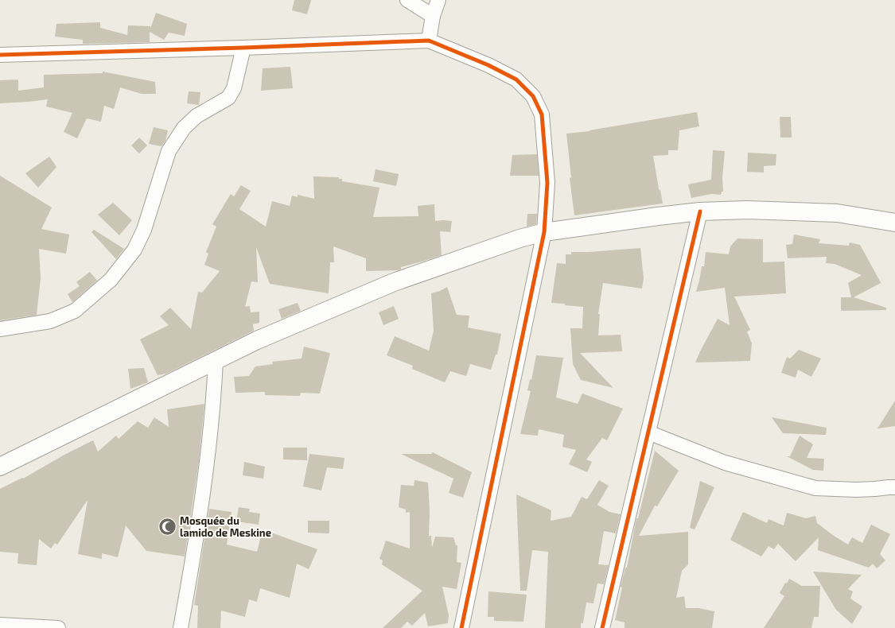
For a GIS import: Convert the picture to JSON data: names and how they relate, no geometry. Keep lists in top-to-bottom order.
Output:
{
  "places": {
    "mosque": ["Mosquée du lamido de Meskine"]
  }
}
